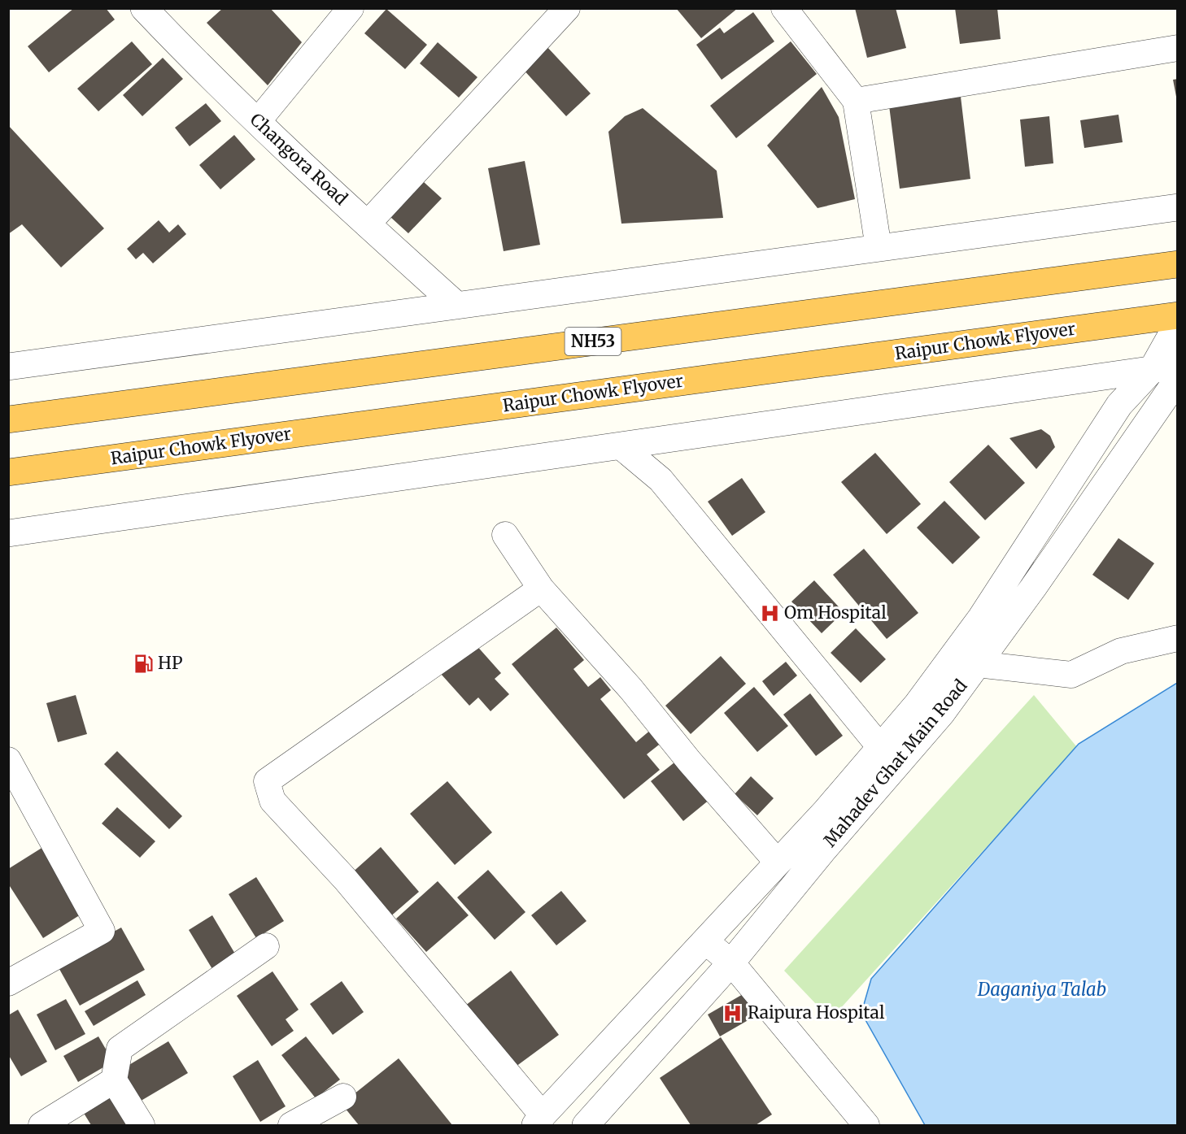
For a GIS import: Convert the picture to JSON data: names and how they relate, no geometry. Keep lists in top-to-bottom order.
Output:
{
  "streets": {
    "highway": ["NH53", "Raipur Chowk Flyover"],
    "street": ["Changora Road", "Mahadev Ghat Main Road"]
  },
  "water": ["Daganiya Talab"],
  "places": {
    "hospital": ["Om Hospital", "Raipura Hospital"],
    "fuel station": ["HP"]
  }
}
